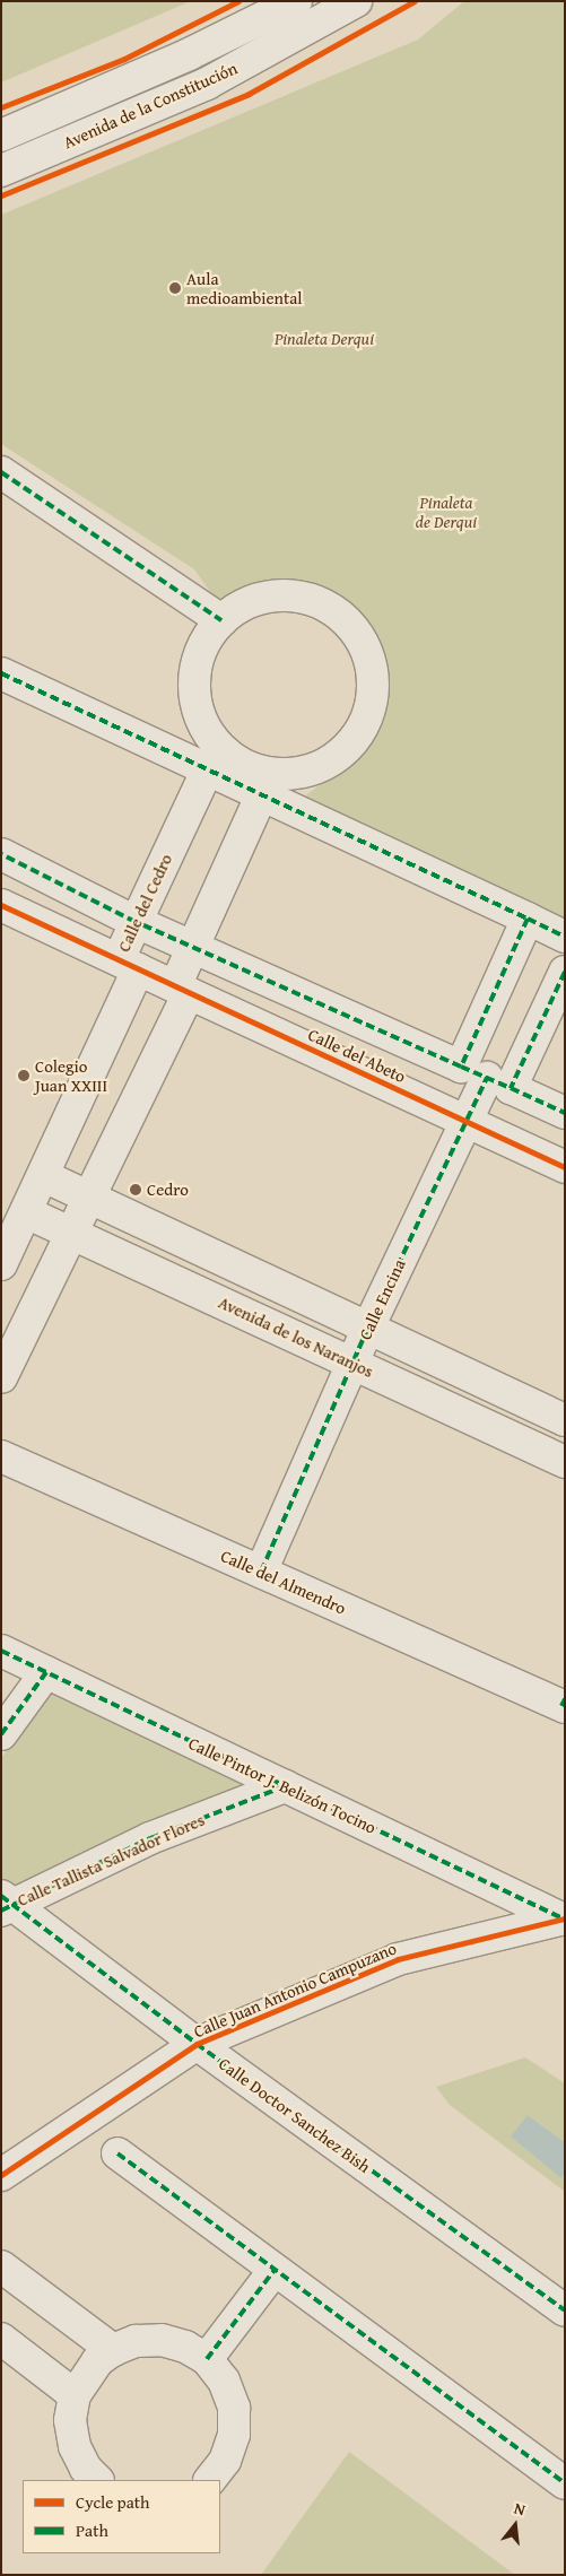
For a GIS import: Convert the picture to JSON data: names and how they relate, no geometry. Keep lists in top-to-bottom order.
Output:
{
  "streets": {
    "street": [
      "Avenida de la Constitución",
      "Calle del Cedro",
      "Calle del Abeto",
      "Calle Encina",
      "Avenida de los Naranjos",
      "Calle del Almendro",
      "Calle Pintor J. Belizón Tocino",
      "Calle Tallista Salvador Flores",
      "Calle Juan Antonio Campuzano",
      "Calle Doctor Sanchez Bish"
    ]
  },
  "crossings": [
    ["Calle del Cedro", "Calle del Abeto"],
    ["Calle del Cedro", "Avenida de los Naranjos"],
    ["Calle del Abeto", "Calle Encina"],
    ["Calle Encina", "Avenida de los Naranjos"],
    ["Calle Encina", "Calle del Almendro"],
    ["Calle Pintor J. Belizón Tocino", "Calle Tallista Salvador Flores"],
    ["Calle Pintor J. Belizón Tocino", "Calle Juan Antonio Campuzano"],
    ["Calle Tallista Salvador Flores", "Calle Doctor Sanchez Bish"],
    ["Calle Juan Antonio Campuzano", "Calle Doctor Sanchez Bish"]
  ],
  "parks": ["Pinaleta Derqui", "Pinaleta de Derqui"],
  "places": ["Aula medioambiental", "Colegio Juan XXIII", "Cedro"],
  "legend": ["Cycle path", "Path"],
  "north": "top"
}
